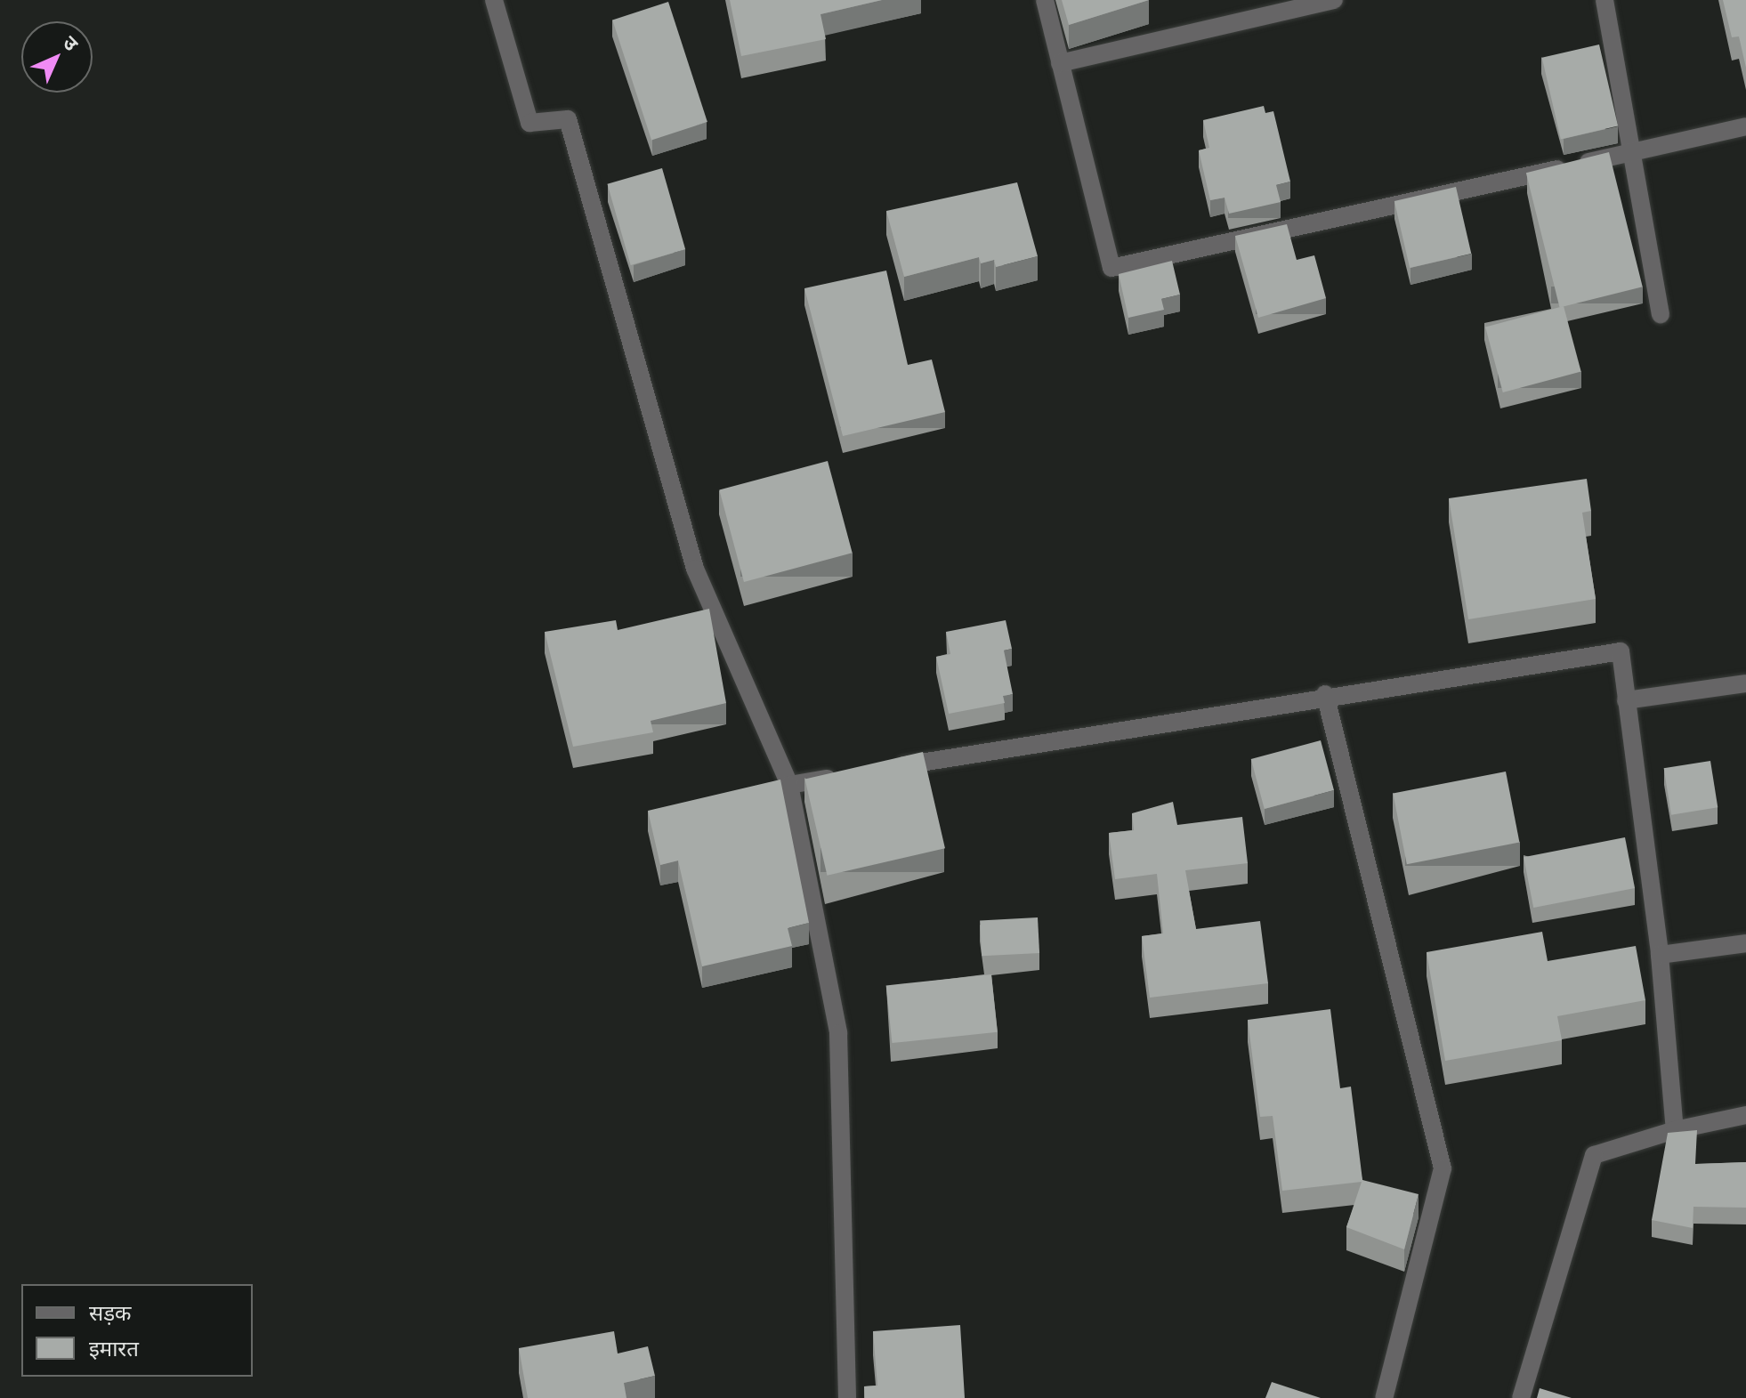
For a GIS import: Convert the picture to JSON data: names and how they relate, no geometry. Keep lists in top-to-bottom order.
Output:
{
  "legend": ["सड़क", "इमारत"],
  "north": "top right"
}
